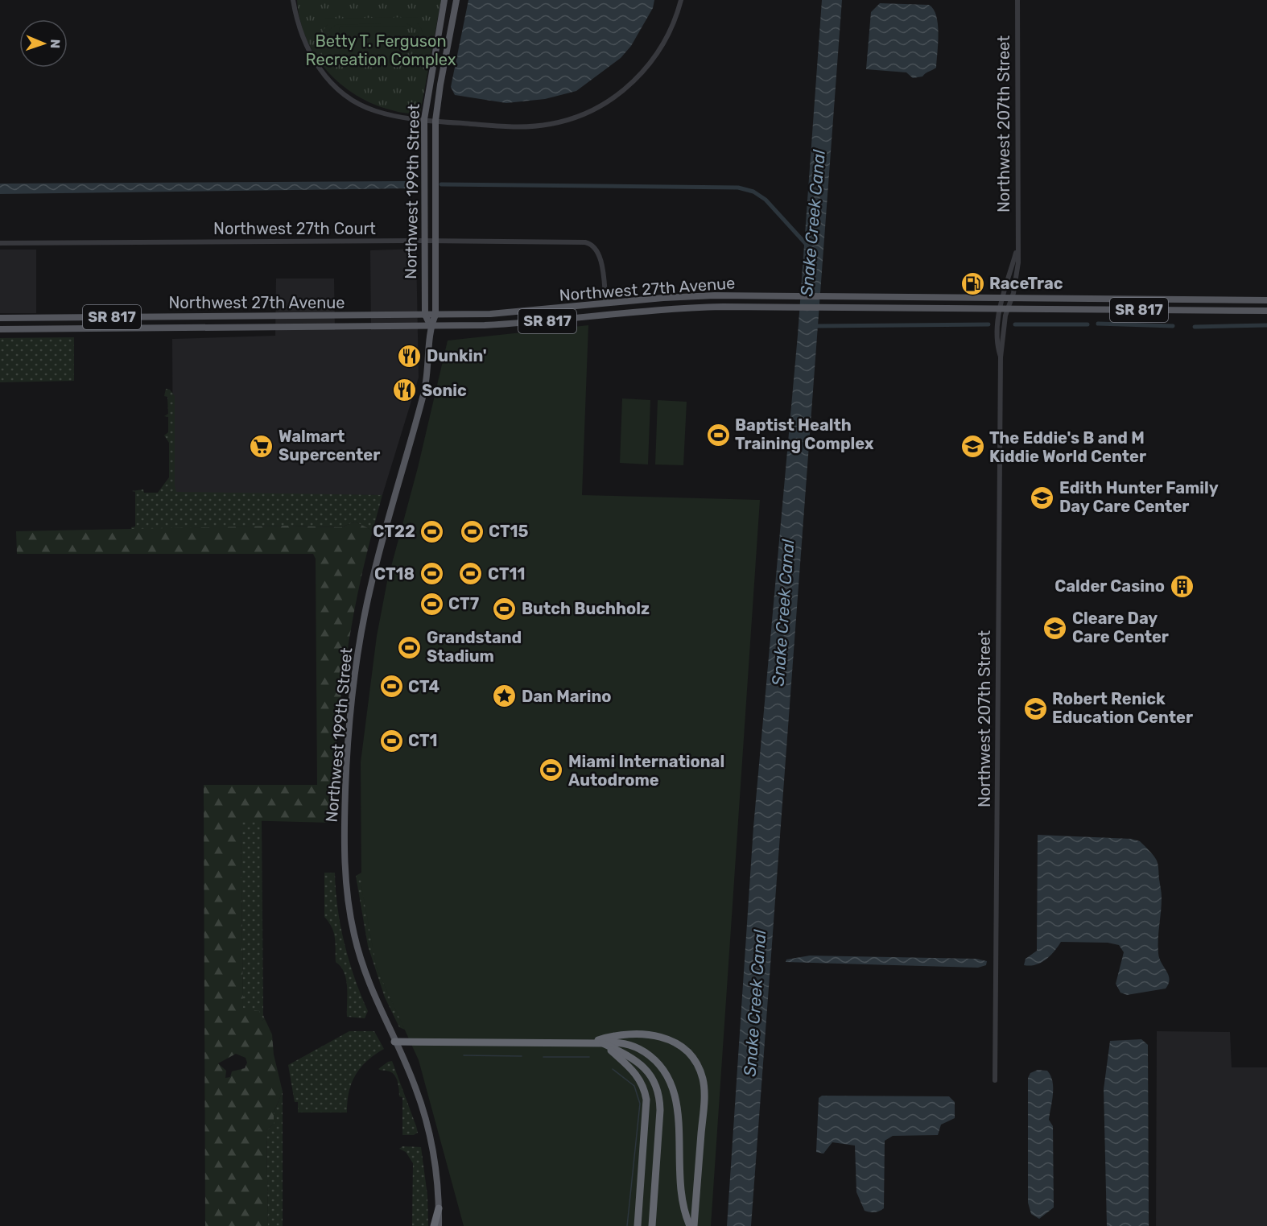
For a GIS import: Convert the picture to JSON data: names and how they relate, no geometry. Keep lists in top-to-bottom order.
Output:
{
  "streets": {
    "main road": ["Northwest 199th Street", "Northwest 27th Avenue", "SR 817"],
    "street": ["Northwest 207th Street", "Northwest 27th Court"]
  },
  "crossings": [
    ["Northwest 207th Street", "Northwest 27th Avenue"],
    ["Northwest 199th Street", "Northwest 27th Court"],
    ["Northwest 199th Street", "Northwest 27th Avenue"],
    ["Northwest 27th Court", "Northwest 27th Avenue"]
  ],
  "water": ["Snake Creek Canal"],
  "parks": ["Betty T. Ferguson Recreation Complex"],
  "places": {
    "fuel station": ["RaceTrac"],
    "restaurant": ["Dunkin'", "Sonic"],
    "sports": [
      "Baptist Health Training Complex",
      "CT22",
      "CT15",
      "CT18",
      "CT11",
      "CT7",
      "Butch Buchholz",
      "Grandstand Stadium",
      "CT4",
      "CT1",
      "Miami International Autodrome"
    ],
    "supermarket": ["Walmart Supercenter"],
    "school or university": [
      "The Eddie's B and M Kiddie World Center",
      "Edith Hunter Family Day Care Center",
      "Cleare Day Care Center",
      "Robert Renick Education Center"
    ],
    "building": ["Calder Casino"],
    "place": ["Dan Marino"]
  },
  "north": "right"
}
